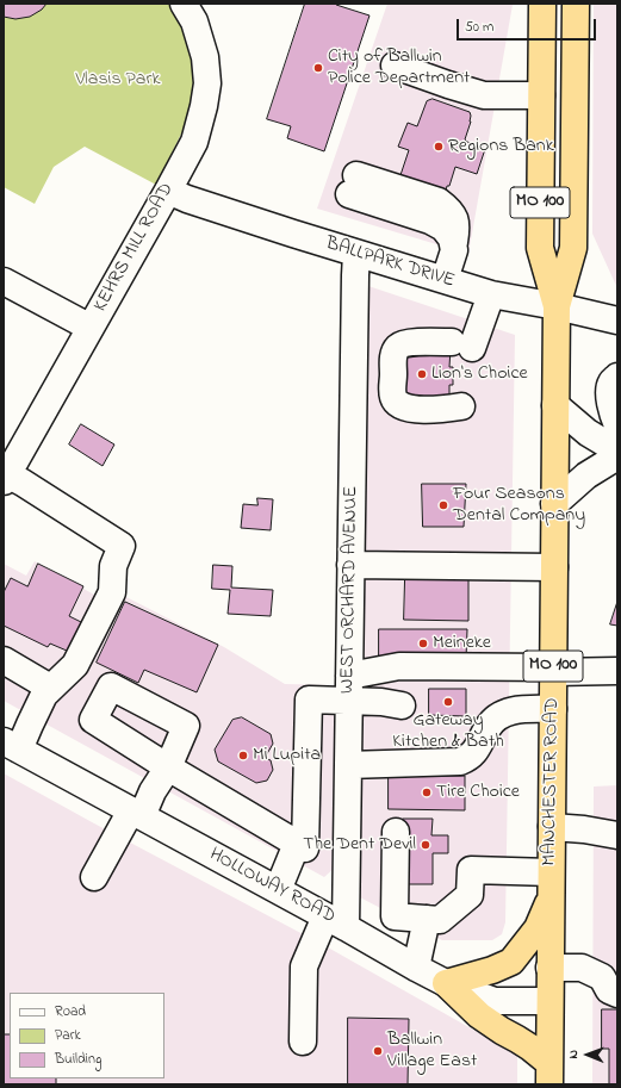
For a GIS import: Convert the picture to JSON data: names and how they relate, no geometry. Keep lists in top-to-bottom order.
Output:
{
  "streets": {
    "highway": ["MO 100", "MANCHESTER ROAD"],
    "street": [
      "KEHRS MILL ROAD",
      "BALLPARK DRIVE",
      "WEST ORCHARD AVENUE",
      "HOLLOWAY ROAD"
    ]
  },
  "crossings": [
    ["KEHRS MILL ROAD", "BALLPARK DRIVE"],
    ["BALLPARK DRIVE", "WEST ORCHARD AVENUE"],
    ["BALLPARK DRIVE", "MANCHESTER ROAD"],
    ["WEST ORCHARD AVENUE", "HOLLOWAY ROAD"],
    ["MANCHESTER ROAD", "HOLLOWAY ROAD"]
  ],
  "parks": ["Vlasis Park"],
  "places": [
    "City of Ballwin Police Department",
    "Regions Bank",
    "Lion's Choice",
    "Four Seasons Dental Company",
    "Meineke",
    "Gateway Kitchen & Bath",
    "Mi Lupita",
    "Tire Choice",
    "The Dent Devil",
    "Ballwin Village East"
  ],
  "legend": ["Road", "Park", "Building"],
  "scale_bar": "50 m",
  "north": "left"
}
